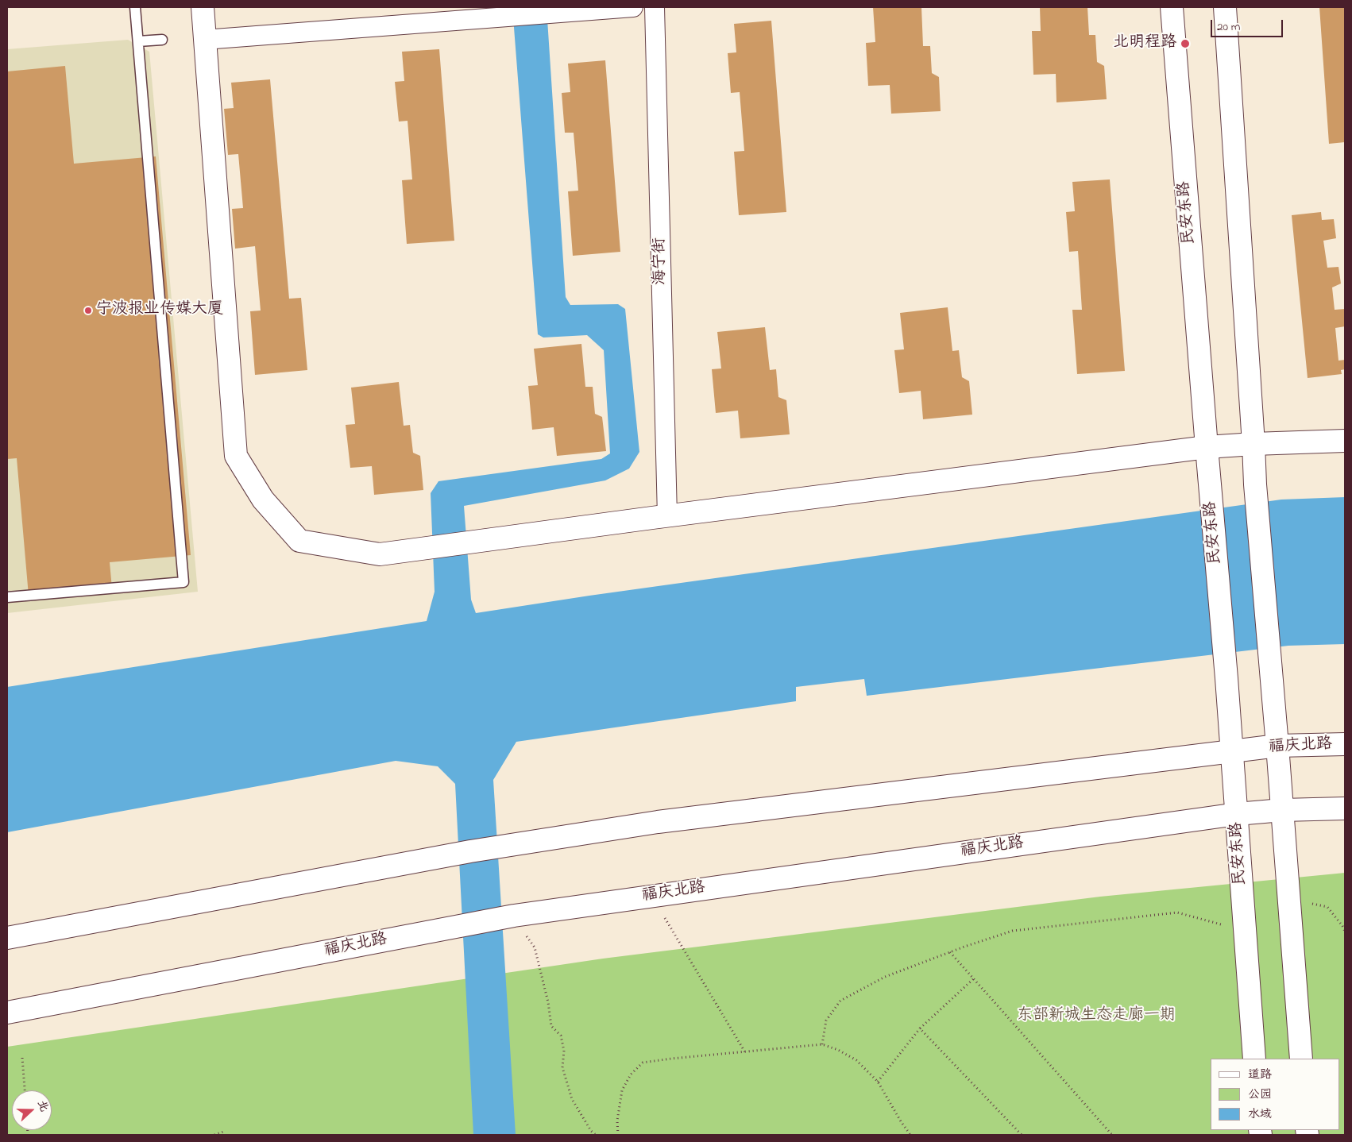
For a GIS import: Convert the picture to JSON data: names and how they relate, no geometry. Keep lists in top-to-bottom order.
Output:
{
  "streets": {
    "main road": ["民安东路", "福庆北路"],
    "street": ["海宁街"]
  },
  "crossings": [
    ["民安东路", "福庆北路"]
  ],
  "parks": ["东部新城生态走廊一期"],
  "places": ["北明程路", "宁波报业传媒大厦"],
  "legend": ["道路", "公园", "水域"],
  "scale_bar": "20 m",
  "north": "right"
}
